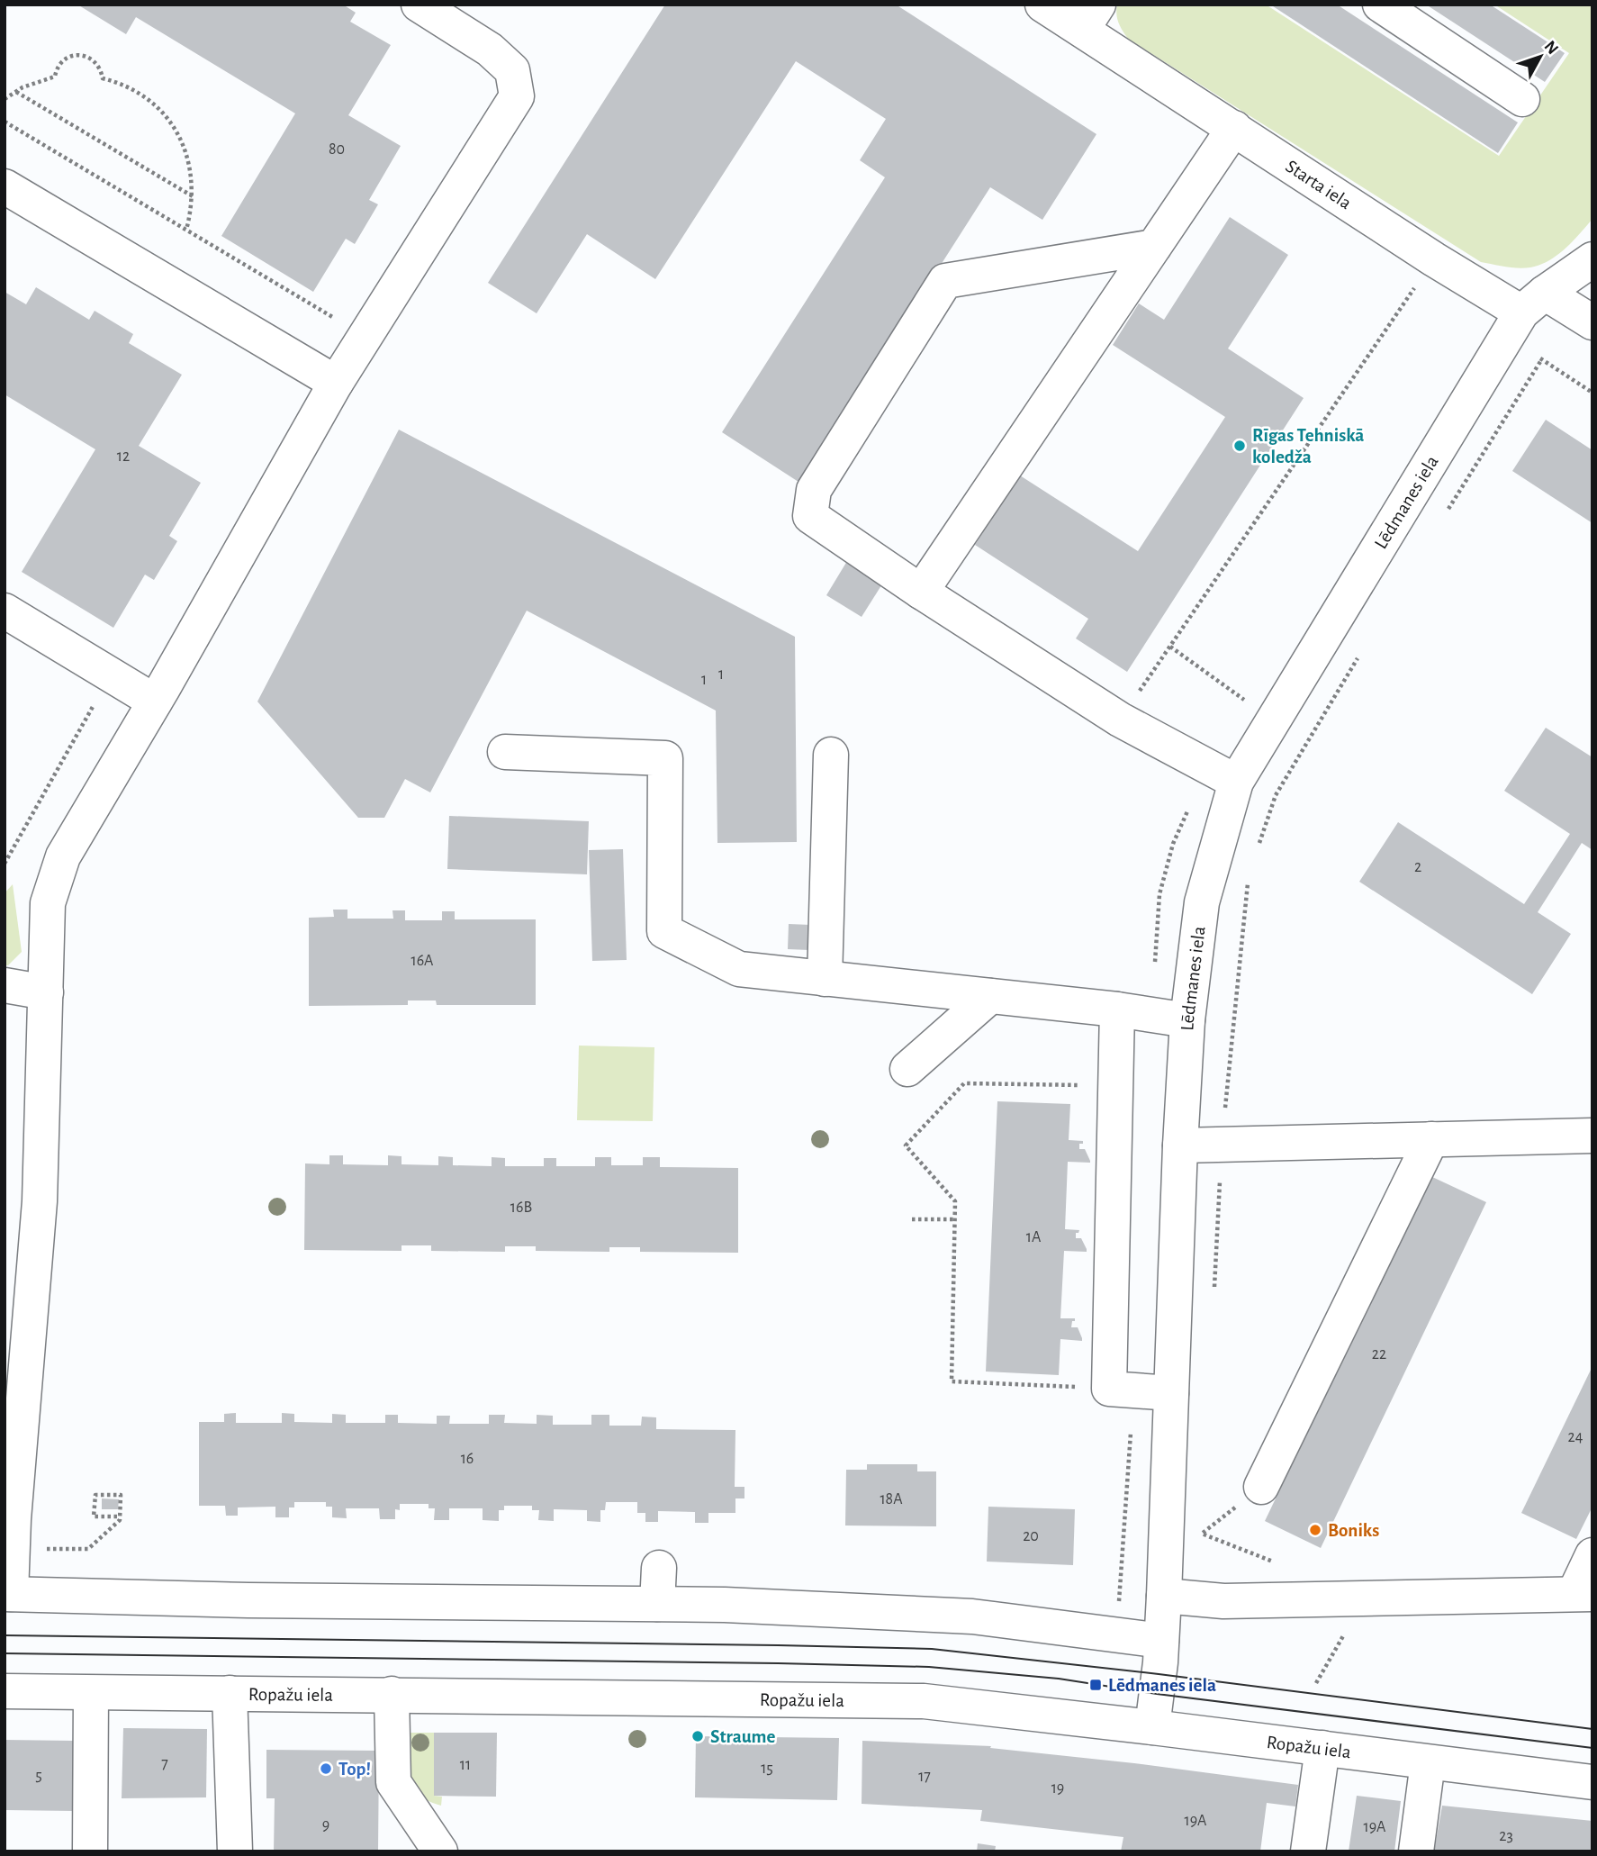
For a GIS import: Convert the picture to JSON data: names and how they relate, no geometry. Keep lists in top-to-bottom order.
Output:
{
  "streets": {
    "street": ["Starta iela", "Lēdmanes iela", "Ropažu iela"]
  },
  "crossings": [
    ["Starta iela", "Lēdmanes iela"],
    ["Lēdmanes iela", "Ropažu iela"]
  ],
  "places": {
    "other": [
      "Rīgas Tehniskā koledža",
      "Boniks",
      "Straume",
      "Top!"
    ],
    "transit": ["Lēdmanes iela"]
  },
  "house_numbers": [
    "80",
    "12",
    "1",
    "1",
    "2",
    "16A",
    "16B",
    "1A",
    "22",
    "24",
    "16",
    "18A",
    "20",
    "7",
    "11",
    "15",
    "5",
    "17",
    "19",
    "19A",
    "9",
    "19A",
    "23"
  ],
  "north": "top right"
}
